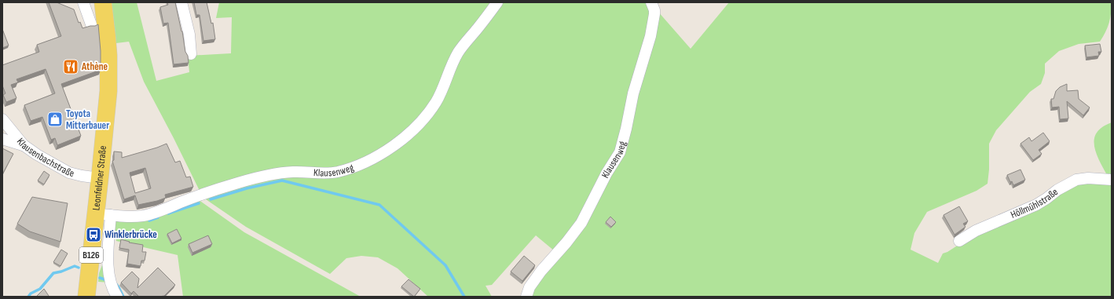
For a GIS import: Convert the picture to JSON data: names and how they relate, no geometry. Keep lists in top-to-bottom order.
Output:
{
  "streets": {
    "main road": ["Leonfeldner Straße", "B126"],
    "street": ["Klausenbachstraße", "Klausenweg", "Höllmühlstraße"]
  },
  "crossings": [
    ["Klausenbachstraße", "Leonfeldner Straße"],
    ["Klausenweg", "Leonfeldner Straße"]
  ],
  "places": {
    "restaurant": ["Athène"],
    "shop": ["Toyota Mitterbauer"],
    "bus stop": ["Winklerbrücke"]
  }
}
